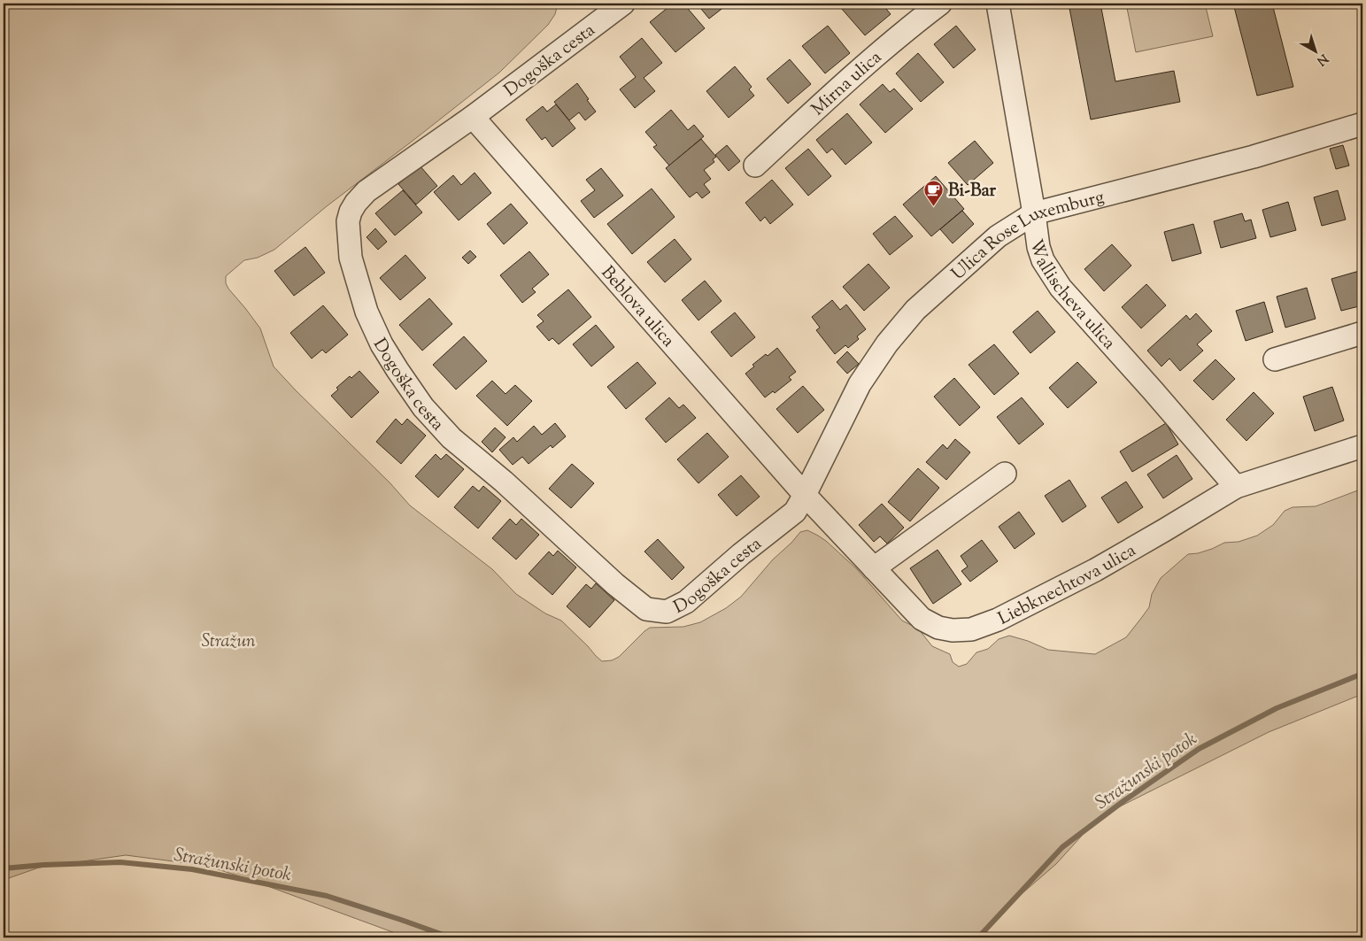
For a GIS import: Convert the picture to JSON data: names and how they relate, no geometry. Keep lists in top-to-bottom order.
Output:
{
  "streets": {
    "street": [
      "Dogoška cesta",
      "Mirna ulica",
      "Ulica Rose Luxemburg",
      "Wallischeva ulica",
      "Beblova ulica",
      "Liebknechtova ulica"
    ]
  },
  "crossings": [
    ["Dogoška cesta", "Ulica Rose Luxemburg"],
    ["Dogoška cesta", "Beblova ulica"],
    ["Dogoška cesta", "Liebknechtova ulica"],
    ["Ulica Rose Luxemburg", "Wallischeva ulica"],
    ["Ulica Rose Luxemburg", "Beblova ulica"],
    ["Ulica Rose Luxemburg", "Liebknechtova ulica"],
    ["Wallischeva ulica", "Liebknechtova ulica"],
    ["Beblova ulica", "Liebknechtova ulica"]
  ],
  "water": ["Stražunski potok"],
  "parks": ["Stražun"],
  "places": {
    "cafe": ["Bi-Bar"]
  },
  "north": "bottom right"
}
